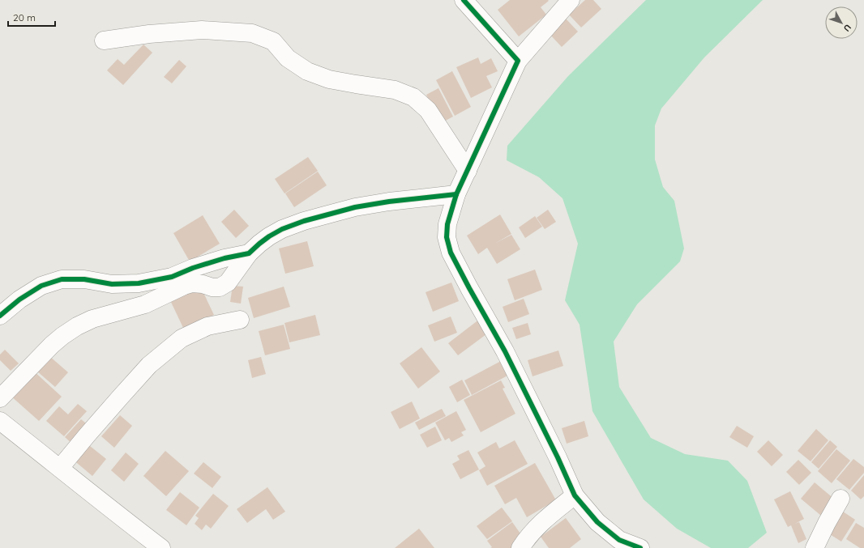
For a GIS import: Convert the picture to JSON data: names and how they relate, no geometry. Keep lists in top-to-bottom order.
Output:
{
  "scale_bar": "20 m",
  "north": "bottom right"
}
